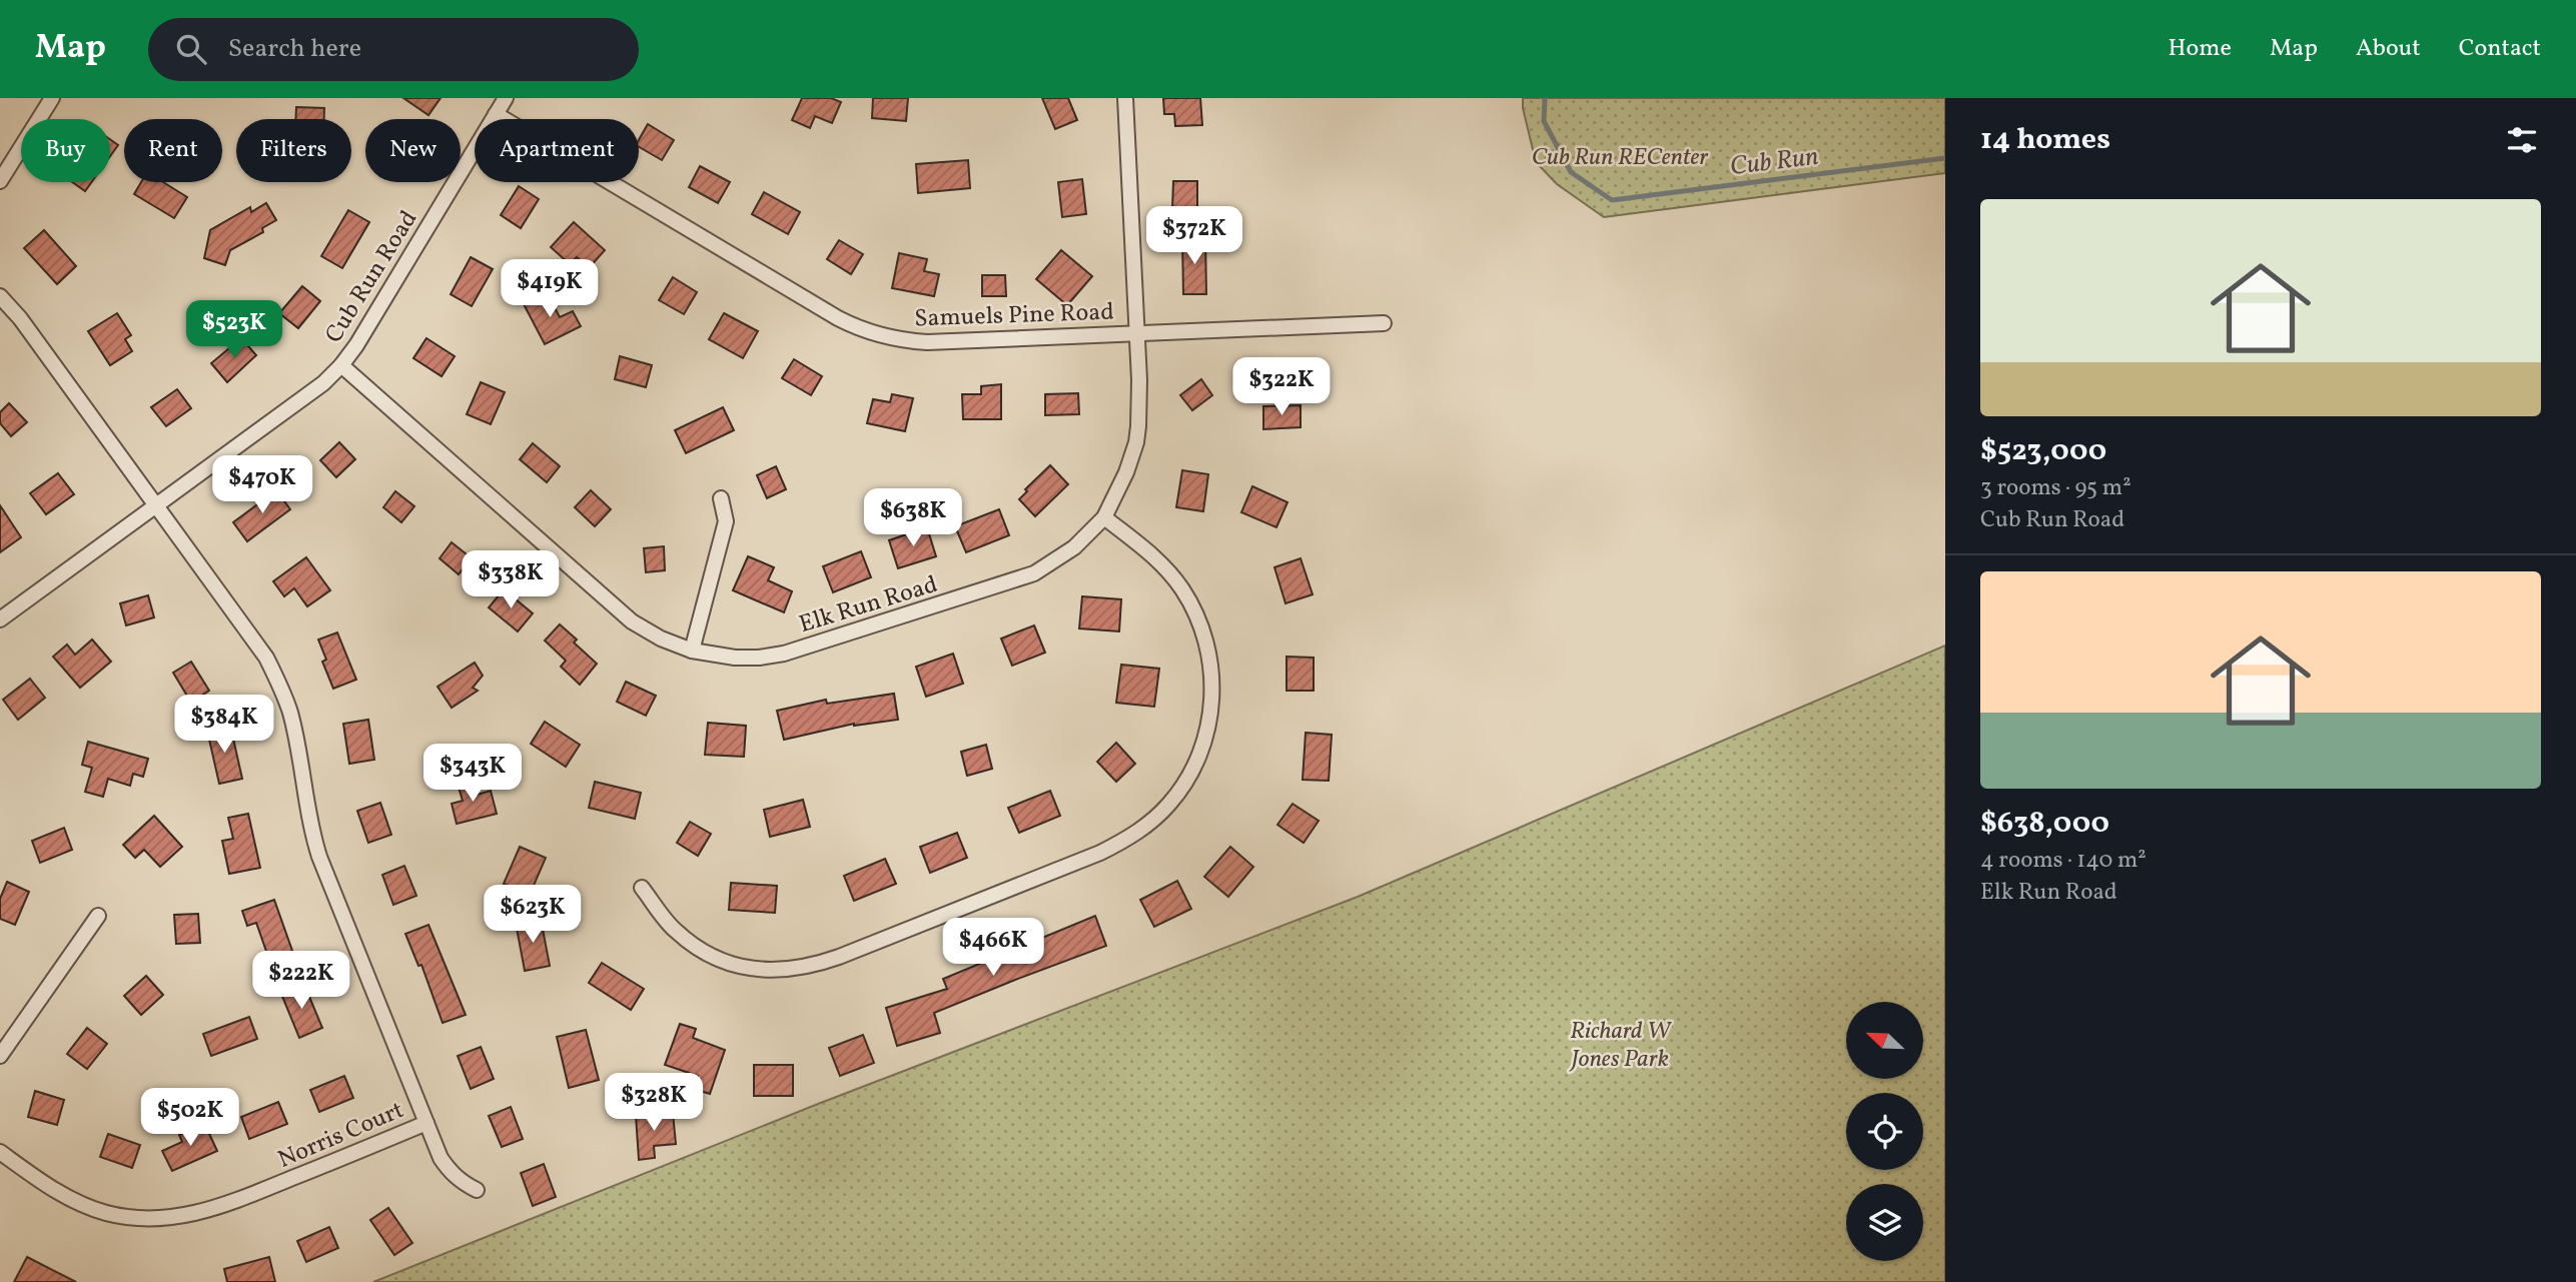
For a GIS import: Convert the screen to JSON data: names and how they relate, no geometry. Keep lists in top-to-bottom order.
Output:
{
  "streets": {
    "street": [
      "Cub Run Road",
      "Samuels Pine Road",
      "Elk Run Road",
      "Norris Court"
    ]
  },
  "crossings": [
    ["Cub Run Road", "Samuels Pine Road"],
    ["Cub Run Road", "Elk Run Road"],
    ["Samuels Pine Road", "Elk Run Road"]
  ],
  "water": ["Cub Run"],
  "parks": ["Cub Run RECenter", "Richard W Jones Park"],
  "north": "top left",
  "page": {
    "header": "Map",
    "search": "Search here",
    "nav": [
      "Home",
      "Map",
      "About",
      "Contact"
    ],
    "heading": "14 homes",
    "chip": [
      "Buy",
      "Rent",
      "Filters",
      "New",
      "Apartment"
    ],
    "list": [
      {
        "name": "$523,000",
        "note": "3 rooms · 95 m² · Cub Run Road"
      },
      {
        "name": "$638,000",
        "note": "4 rooms · 140 m² · Elk Run Road"
      }
    ],
    "price": [
      "$372K",
      "$419K",
      "$523K",
      "$322K",
      "$470K",
      "$638K",
      "$338K",
      "$384K",
      "$343K",
      "$623K",
      "$466K",
      "$222K",
      "$328K",
      "$502K"
    ]
  }
}
